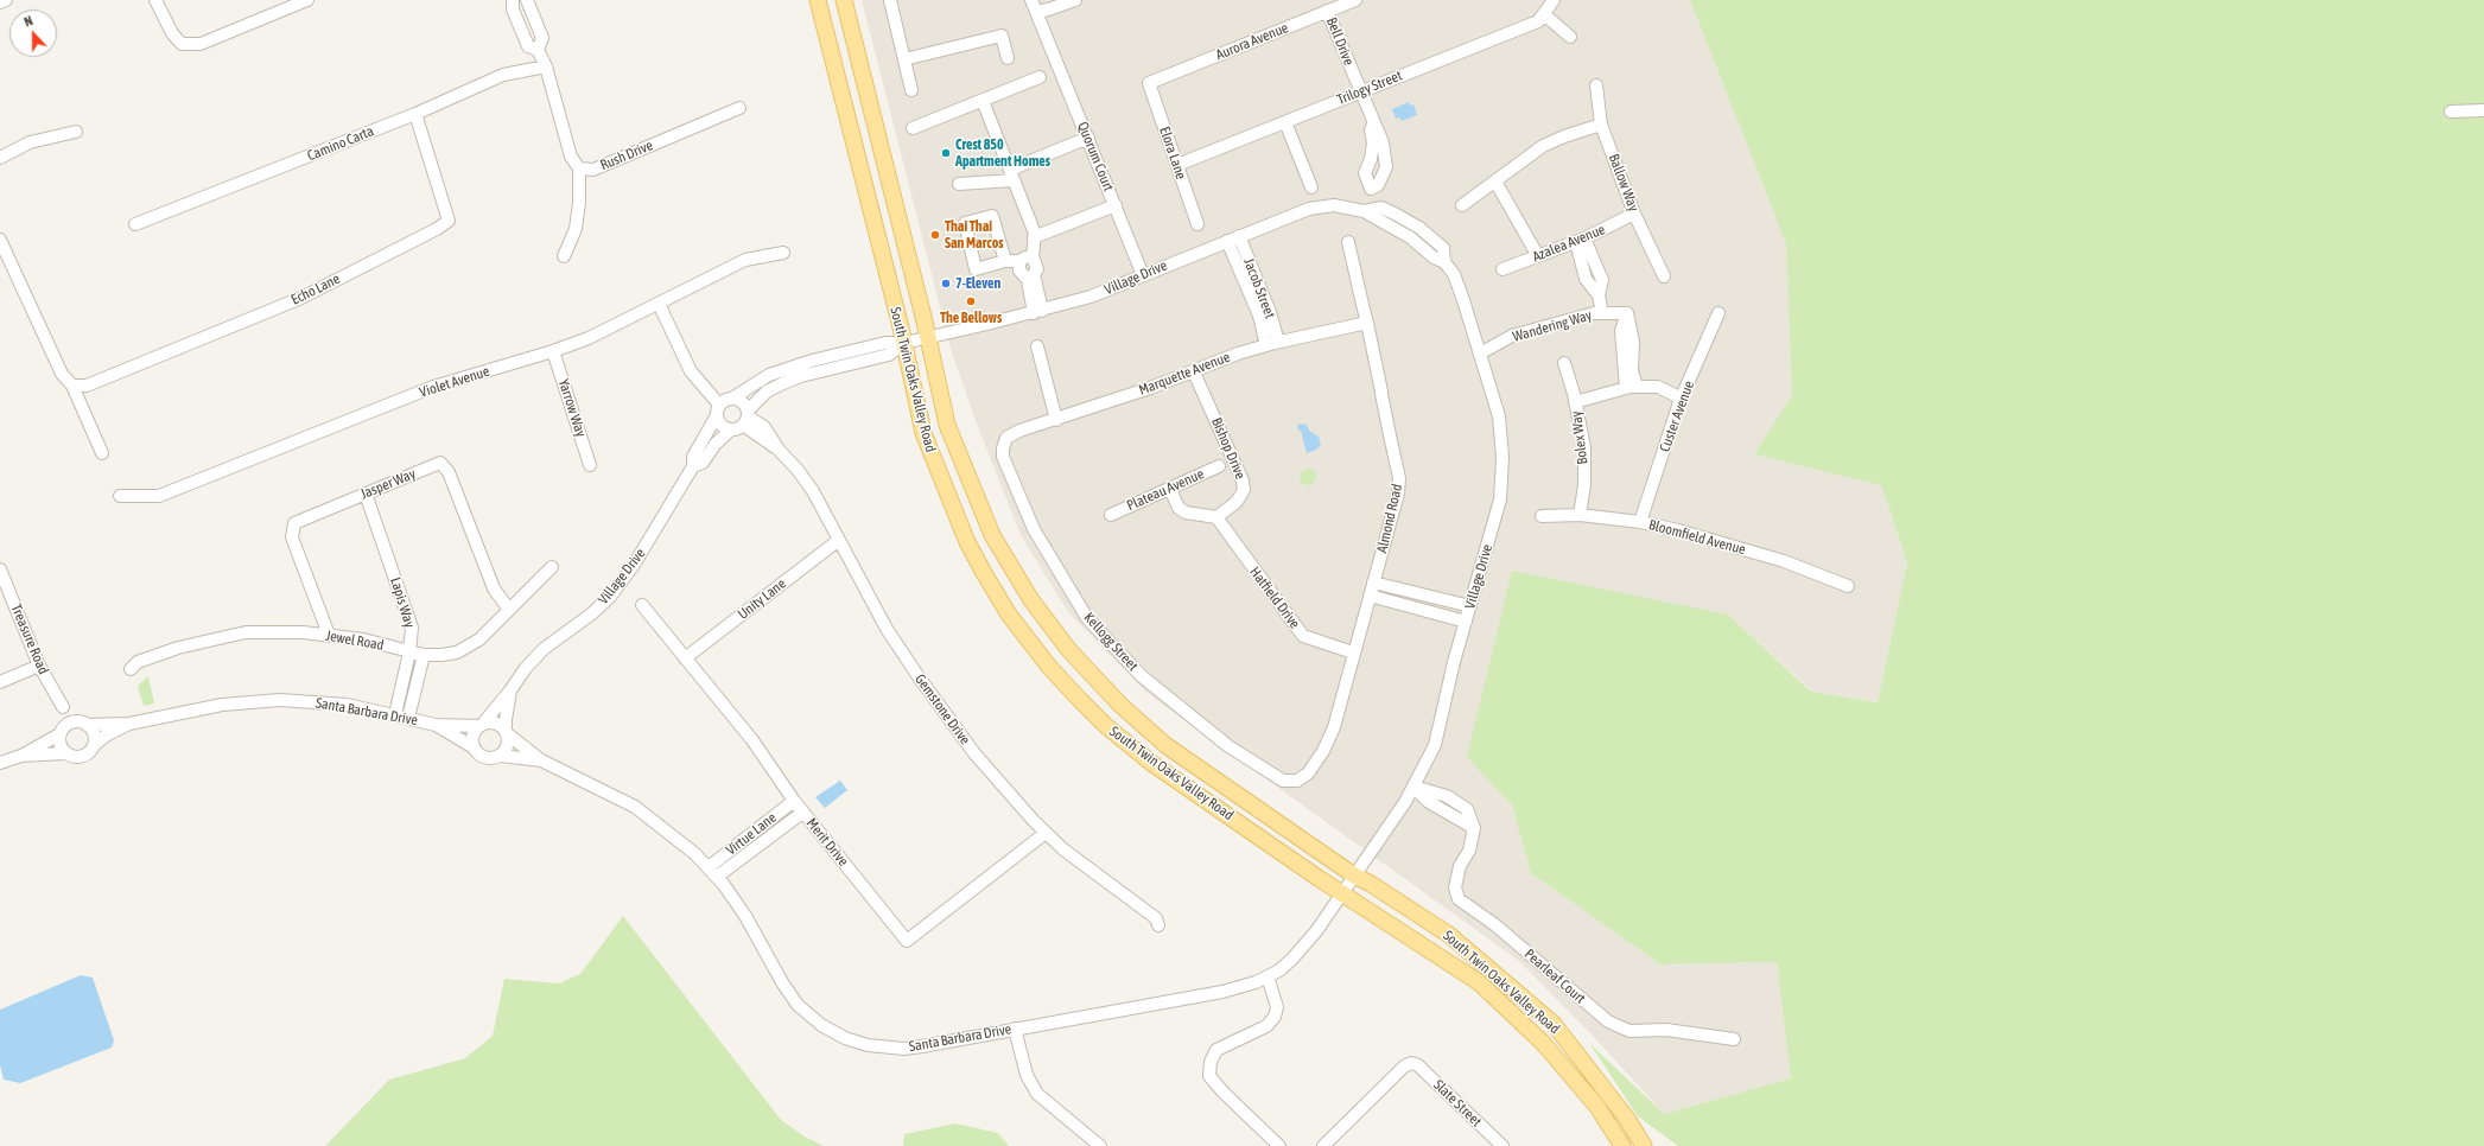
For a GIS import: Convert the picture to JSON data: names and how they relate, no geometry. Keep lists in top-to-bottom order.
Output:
{
  "streets": {
    "main road": ["South Twin Oaks Valley Road"],
    "street": [
      "Aurora Avenue",
      "Bell Drive",
      "Trilogy Street",
      "Camino Carta",
      "Elora Lane",
      "Rush Drive",
      "Quorum Court",
      "Ballow Way",
      "Azalea Avenue",
      "Village Drive",
      "Jacob Street",
      "Echo Lane",
      "Wandering Way",
      "Marquette Avenue",
      "Violet Avenue",
      "Yarrow Way",
      "Custer Avenue",
      "Bolex Way",
      "Bishop Drive",
      "Jasper Way",
      "Plateau Avenue",
      "Almond Road",
      "Bloomfield Avenue",
      "Hatfield Drive",
      "Unity Lane",
      "Lapis Way",
      "Treasure Road",
      "Jewel Road",
      "Kellogg Street",
      "Gemstone Drive",
      "Santa Barbara Drive",
      "Virtue Lane",
      "Merit Drive",
      "Pearleaf Court",
      "Slate Street"
    ]
  },
  "crossings": [
    ["Aurora Avenue", "Bell Drive"],
    ["Aurora Avenue", "Elora Lane"],
    ["Bell Drive", "Trilogy Street"],
    ["Trilogy Street", "Elora Lane"],
    ["Camino Carta", "Echo Lane"],
    ["Quorum Court", "Village Drive"],
    ["Ballow Way", "Azalea Avenue"],
    ["Village Drive", "Jacob Street"],
    ["Village Drive", "Wandering Way"],
    ["Village Drive", "South Twin Oaks Valley Road"],
    ["Village Drive", "Gemstone Drive"],
    ["Village Drive", "Santa Barbara Drive"],
    ["Jacob Street", "Marquette Avenue"],
    ["Marquette Avenue", "Bishop Drive"],
    ["Marquette Avenue", "Almond Road"],
    ["Marquette Avenue", "Kellogg Street"],
    ["South Twin Oaks Valley Road", "Santa Barbara Drive"],
    ["Violet Avenue", "Yarrow Way"],
    ["Custer Avenue", "Bloomfield Avenue"],
    ["Bolex Way", "Bloomfield Avenue"],
    ["Bishop Drive", "Hatfield Drive"],
    ["Jasper Way", "Lapis Way"],
    ["Jasper Way", "Jewel Road"],
    ["Almond Road", "Hatfield Drive"],
    ["Almond Road", "Kellogg Street"],
    ["Unity Lane", "Gemstone Drive"],
    ["Unity Lane", "Merit Drive"],
    ["Lapis Way", "Jewel Road"],
    ["Lapis Way", "Santa Barbara Drive"],
    ["Treasure Road", "Santa Barbara Drive"],
    ["Gemstone Drive", "Merit Drive"],
    ["Santa Barbara Drive", "Virtue Lane"],
    ["Virtue Lane", "Merit Drive"]
  ],
  "places": [
    "Crest 850 Apartment Homes",
    "Thai Thai San Marcos",
    "7-Eleven",
    "The Bellows"
  ],
  "north": "top"
}
